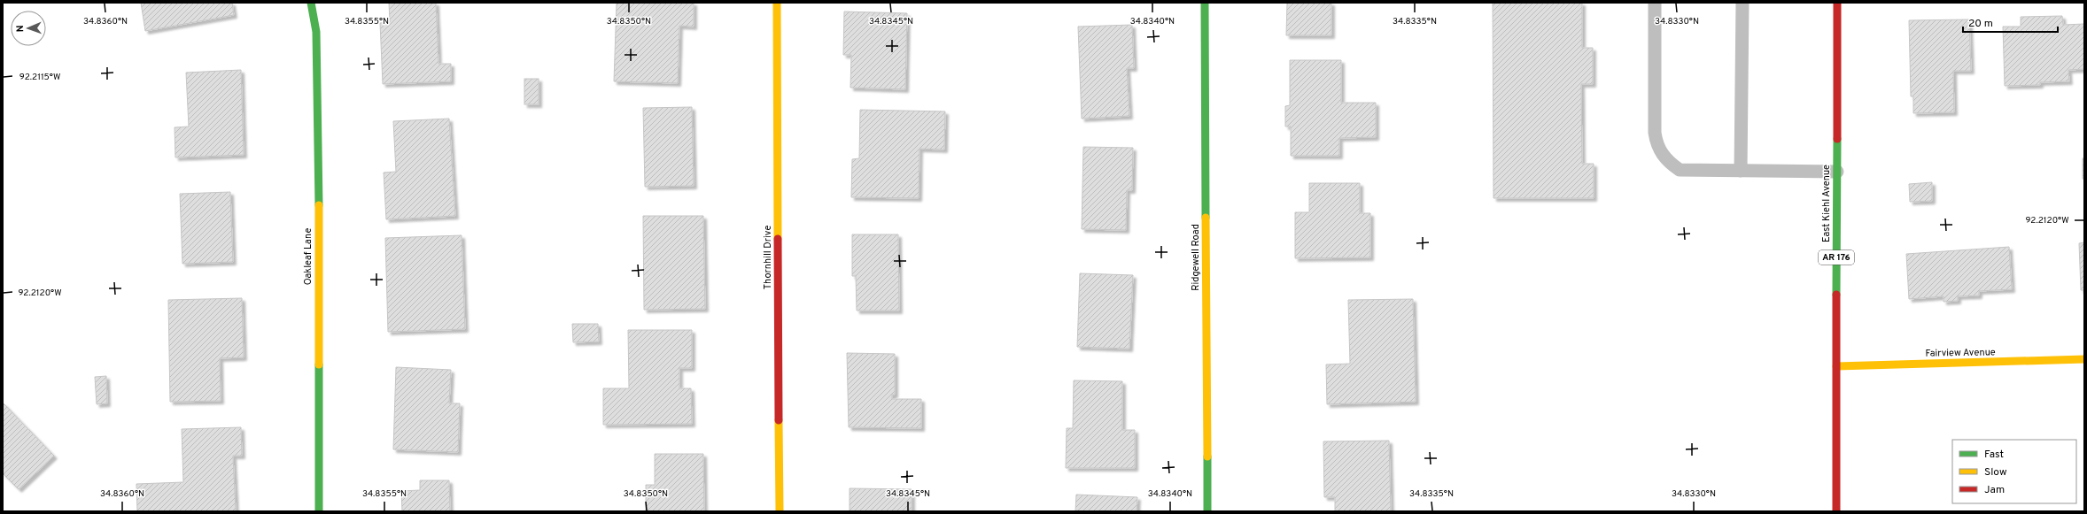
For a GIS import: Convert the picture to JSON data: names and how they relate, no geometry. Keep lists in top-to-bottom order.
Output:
{
  "streets": {
    "street": [
      "East Kiehl Avenue",
      "Oakleaf Lane",
      "Thornhill Drive",
      "Ridgewell Road",
      "AR 176",
      "Fairview Avenue"
    ]
  },
  "crossings": [
    ["East Kiehl Avenue", "Fairview Avenue"]
  ],
  "legend": ["Fast", "Slow", "Jam"],
  "scale_bar": "20 m",
  "north": "left",
  "coordinates": [
    "34.8360°N",
    "34.8355°N",
    "34.8350°N",
    "34.8345°N",
    "34.8340°N",
    "34.8335°N",
    "34.8330°N",
    "92.2115°W",
    "92.2120°W"
  ]
}
